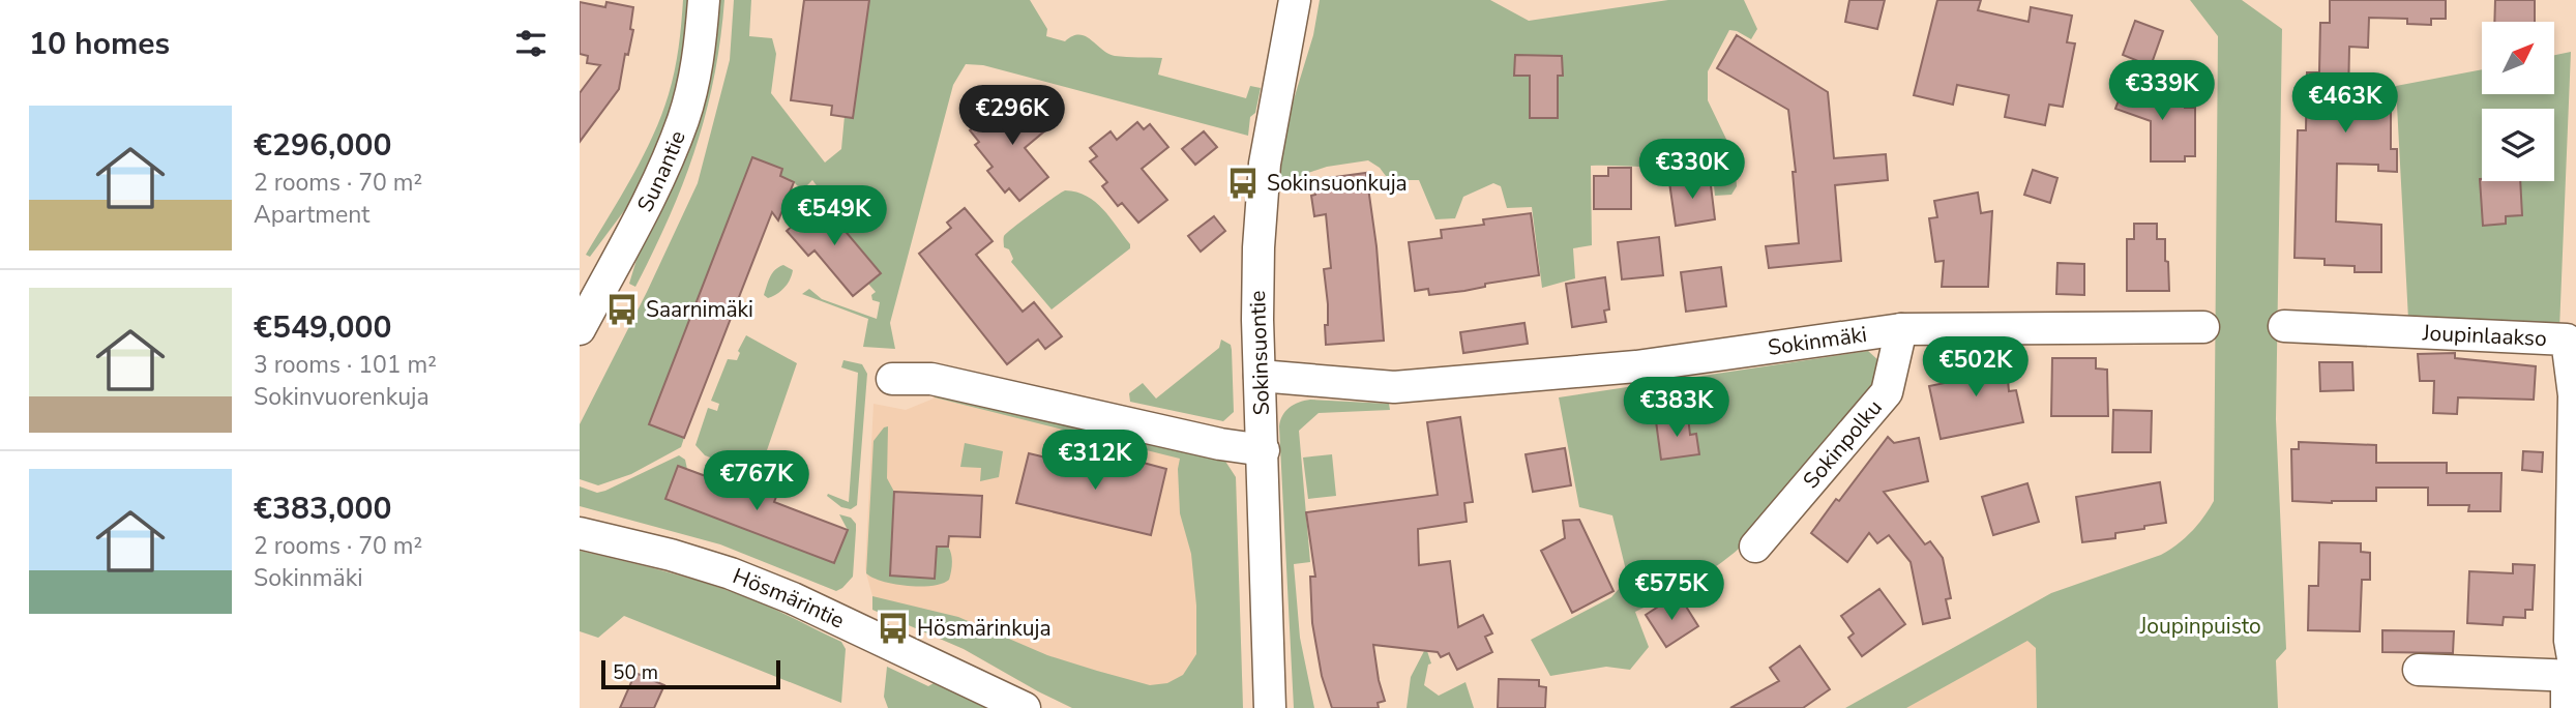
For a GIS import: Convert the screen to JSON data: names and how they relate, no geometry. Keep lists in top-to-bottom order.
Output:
{
  "streets": {
    "street": [
      "Sunantie",
      "Joupinlaakso",
      "Sokinmäki",
      "Sokinsuontie",
      "Sokinpolku",
      "Hösmärintie"
    ]
  },
  "crossings": [
    ["Sokinmäki", "Sokinsuontie"],
    ["Sokinmäki", "Sokinpolku"]
  ],
  "parks": ["Joupinpuisto"],
  "places": {
    "bus stop": ["Sokinsuonkuja", "Saarnimäki", "Hösmärinkuja"]
  },
  "scale_bar": "50 m",
  "north": "top right",
  "page": {
    "heading": "10 homes",
    "price": [
      "€339K",
      "€463K",
      "€296K",
      "€330K",
      "€549K",
      "€502K",
      "€383K",
      "€312K",
      "€767K",
      "€575K"
    ],
    "list": [
      {
        "name": "€296,000",
        "note": "2 rooms · 70 m² · Apartment"
      },
      {
        "name": "€549,000",
        "note": "3 rooms · 101 m² · Sokinvuorenkuja"
      },
      {
        "name": "€383,000",
        "note": "2 rooms · 70 m² · Sokinmäki"
      }
    ],
    "scale": "50 m"
  }
}
